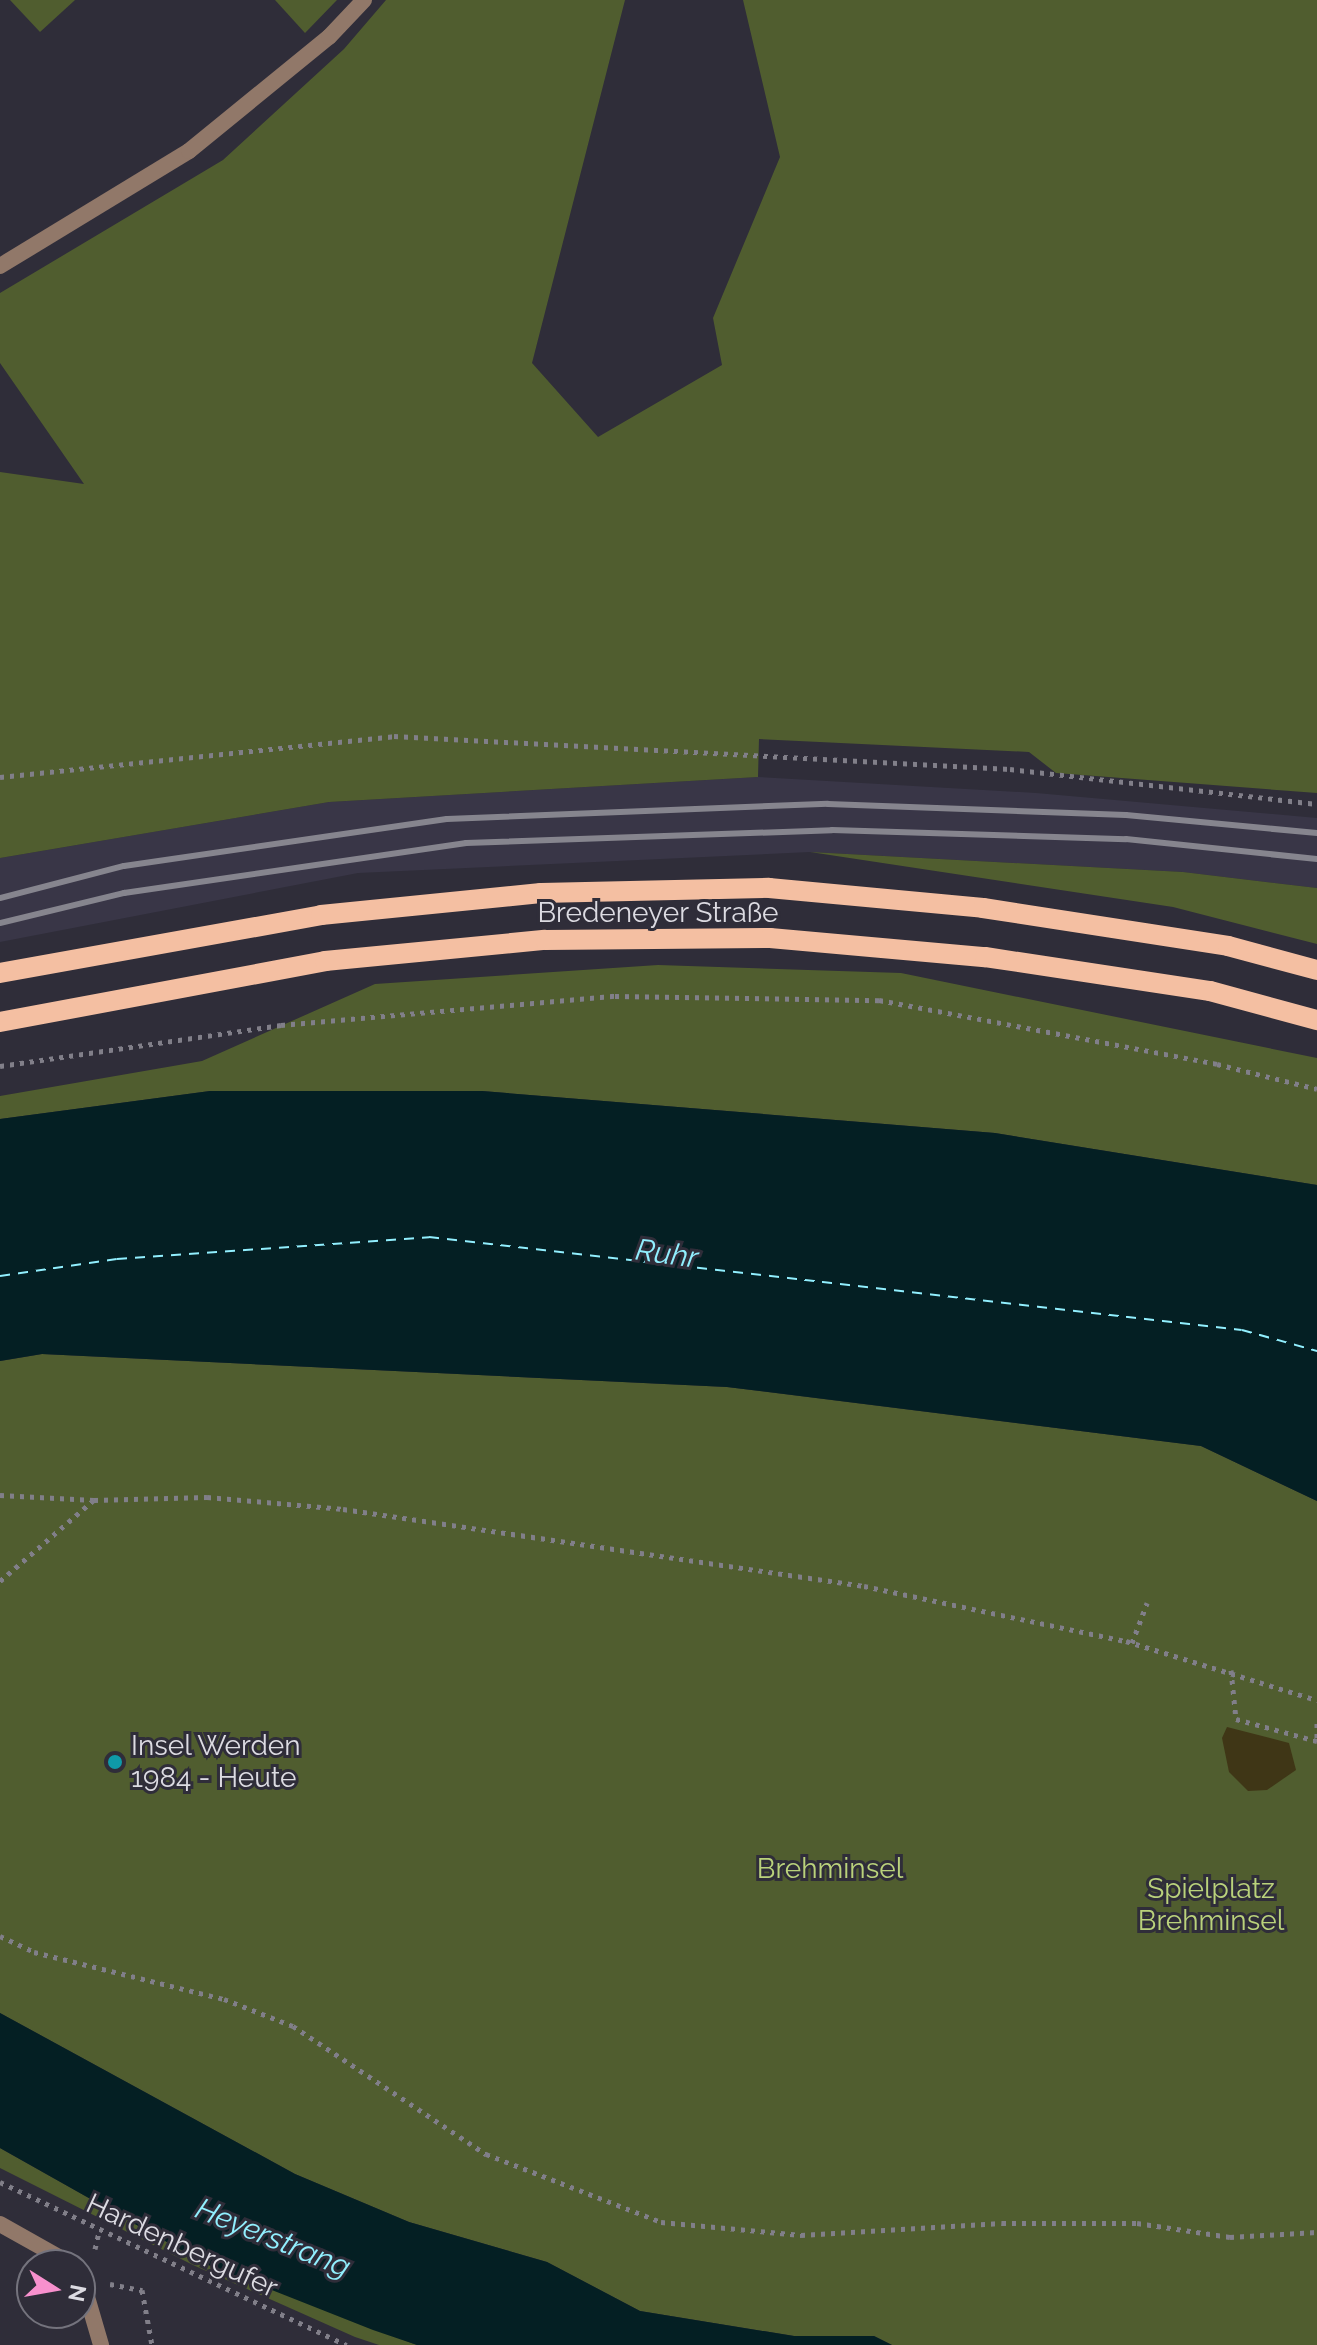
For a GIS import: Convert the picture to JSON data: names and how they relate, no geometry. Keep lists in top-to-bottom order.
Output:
{
  "streets": {
    "main road": ["Bredeneyer Straße"],
    "path": ["Hardenbergufer"]
  },
  "water": ["Ruhr", "Heyerstrang"],
  "parks": ["Brehminsel", "Spielplatz Brehminsel"],
  "places": ["Insel Werden 1984 - Heute"],
  "north": "right"
}
